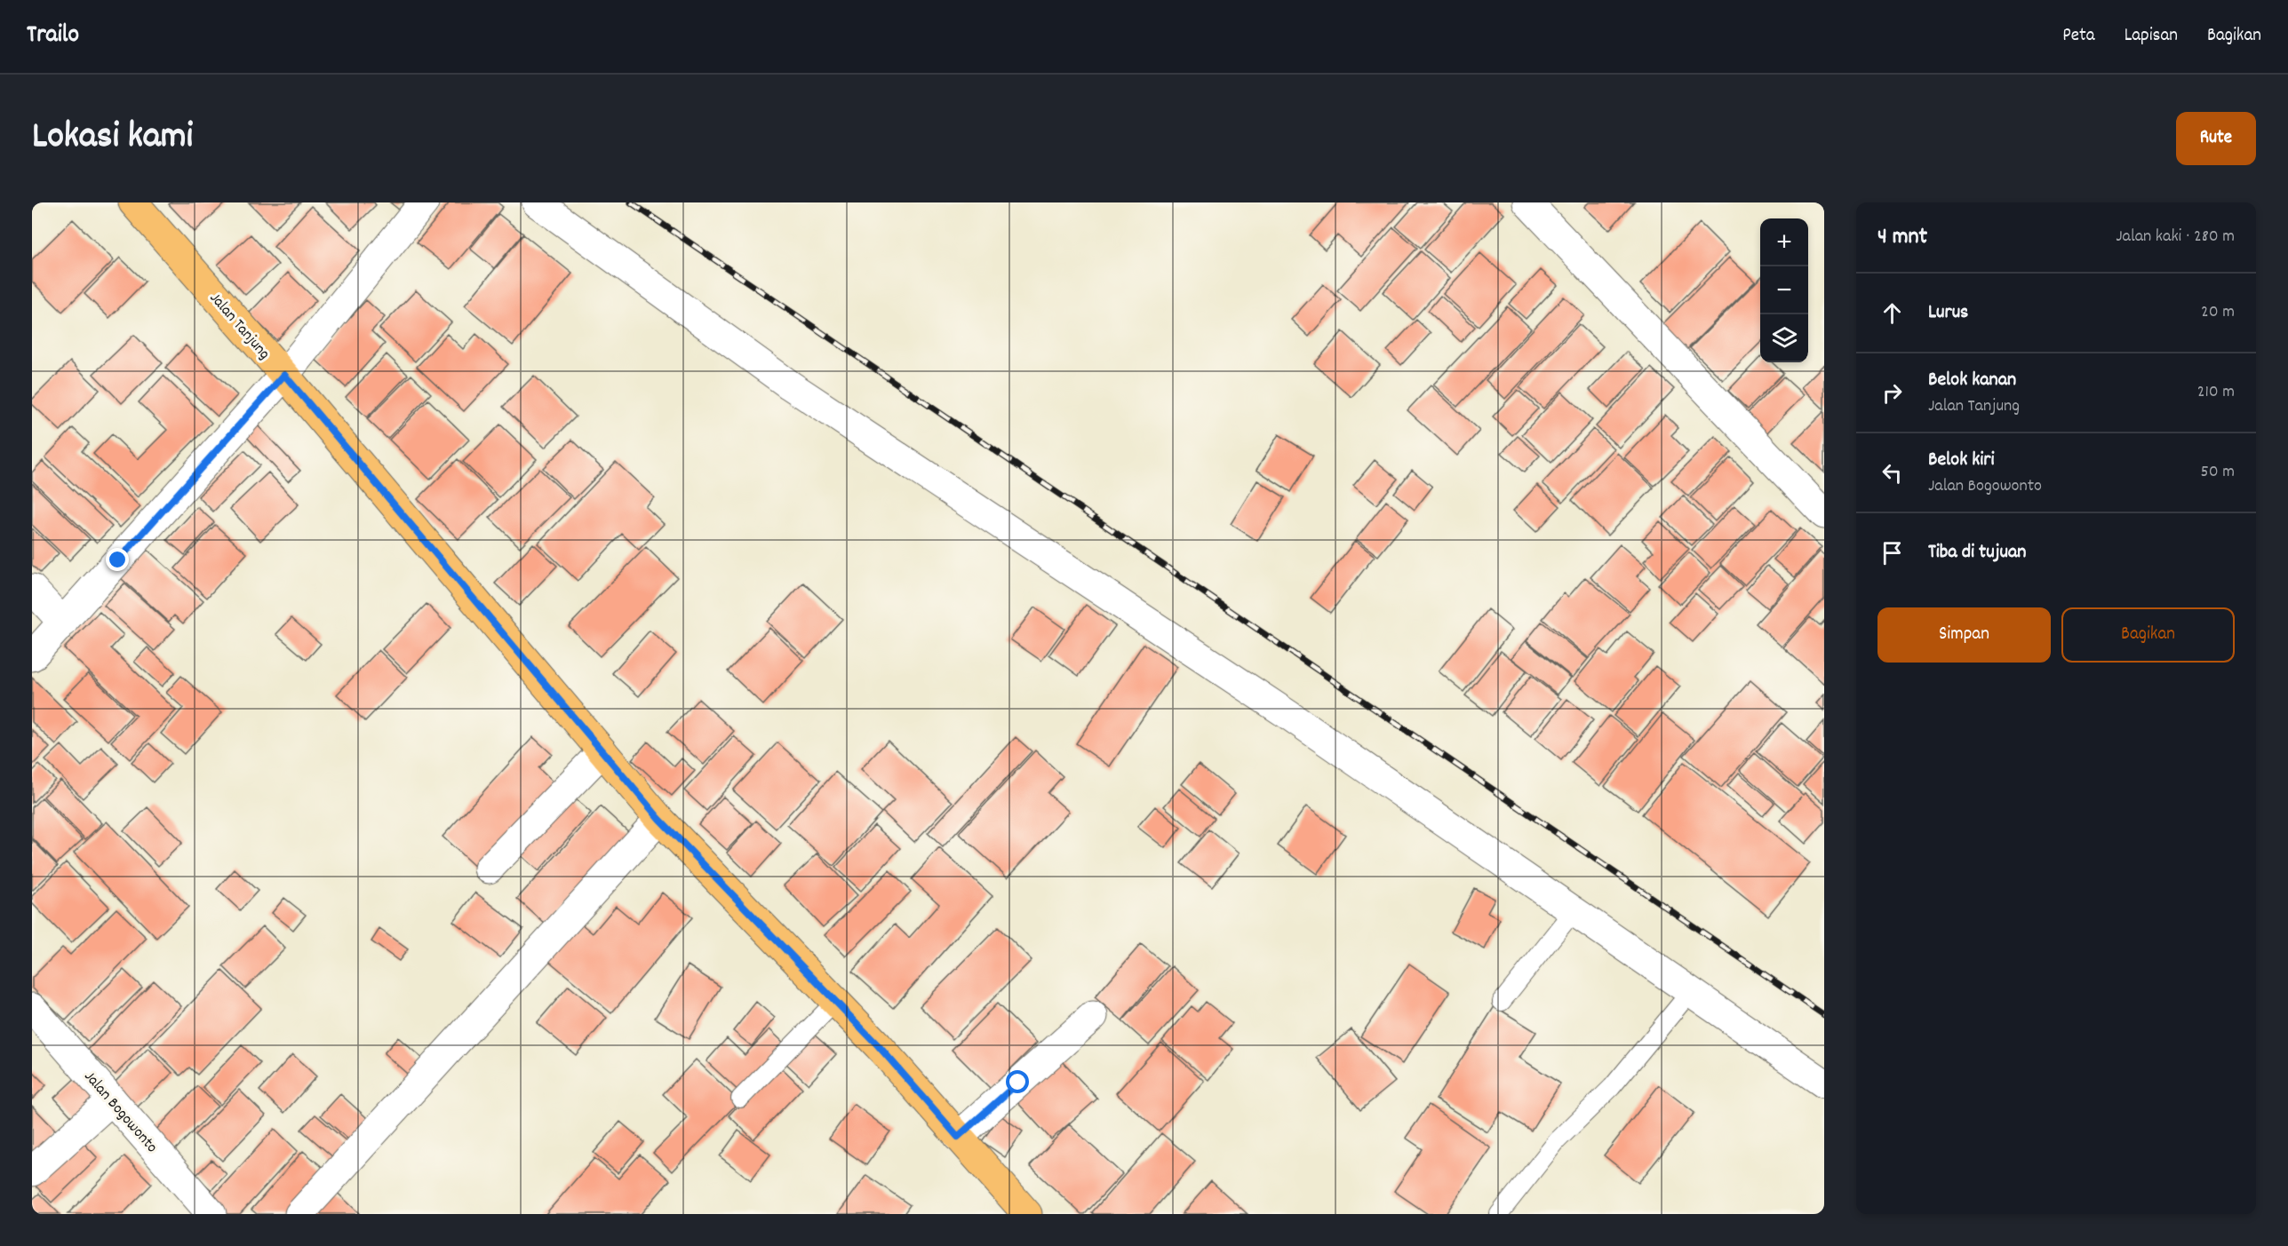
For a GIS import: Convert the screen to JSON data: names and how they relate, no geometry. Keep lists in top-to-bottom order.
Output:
{
  "streets": {
    "main road": ["Jalan Tanjung"],
    "street": ["Jalan Bogowonto"]
  },
  "page": {
    "header": "Trailo",
    "nav": ["Peta", "Lapisan", "Bagikan"],
    "title": "Lokasi kami",
    "buttons": [
      "Rute",
      ["Simpan", "Bagikan"]
    ],
    "heading": ["4 mnt", "Jalan kaki · 280 m"],
    "map_buttons": ["+", "−"],
    "list": [
      ["Lurus", "20 m"],
      ["Belok kanan", "Jalan Tanjung", "210 m"],
      ["Belok kiri", "Jalan Bogowonto", "50 m"],
      "Tiba di tujuan"
    ]
  }
}
